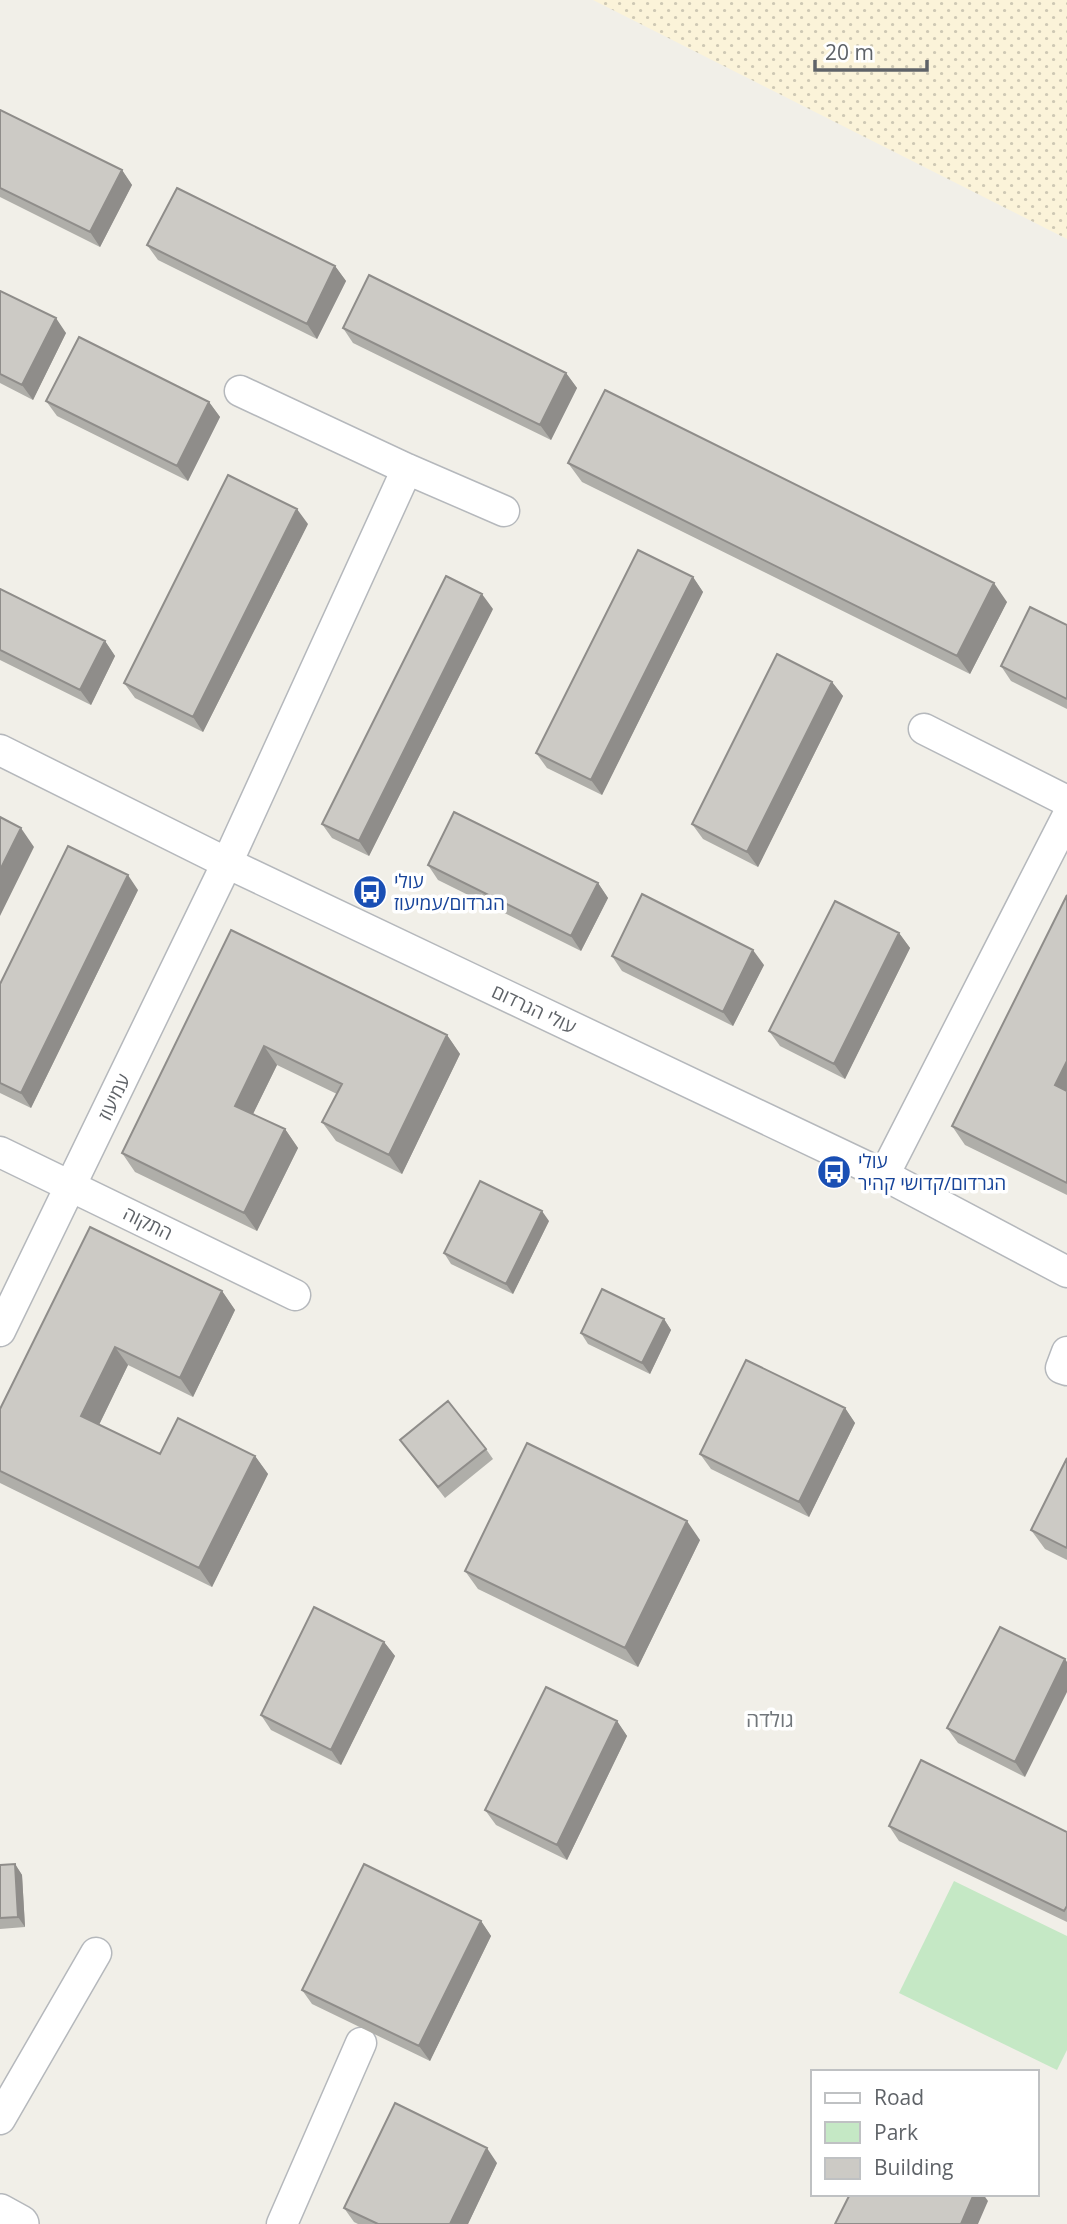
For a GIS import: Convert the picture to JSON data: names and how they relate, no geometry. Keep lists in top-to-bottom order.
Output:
{
  "streets": {
    "street": ["עולי הגרדום", "עמיעוז", "התקוה"]
  },
  "crossings": [
    ["עולי הגרדום", "עמיעוז"],
    ["עמיעוז", "התקוה"]
  ],
  "districts": ["גולדה"],
  "places": {
    "bus stop": ["עולי הגרדום/עמיעוז", "עולי הגרדום/קדושי קהיר"]
  },
  "legend": ["Road", "Park", "Building"],
  "scale_bar": "20 m"
}
